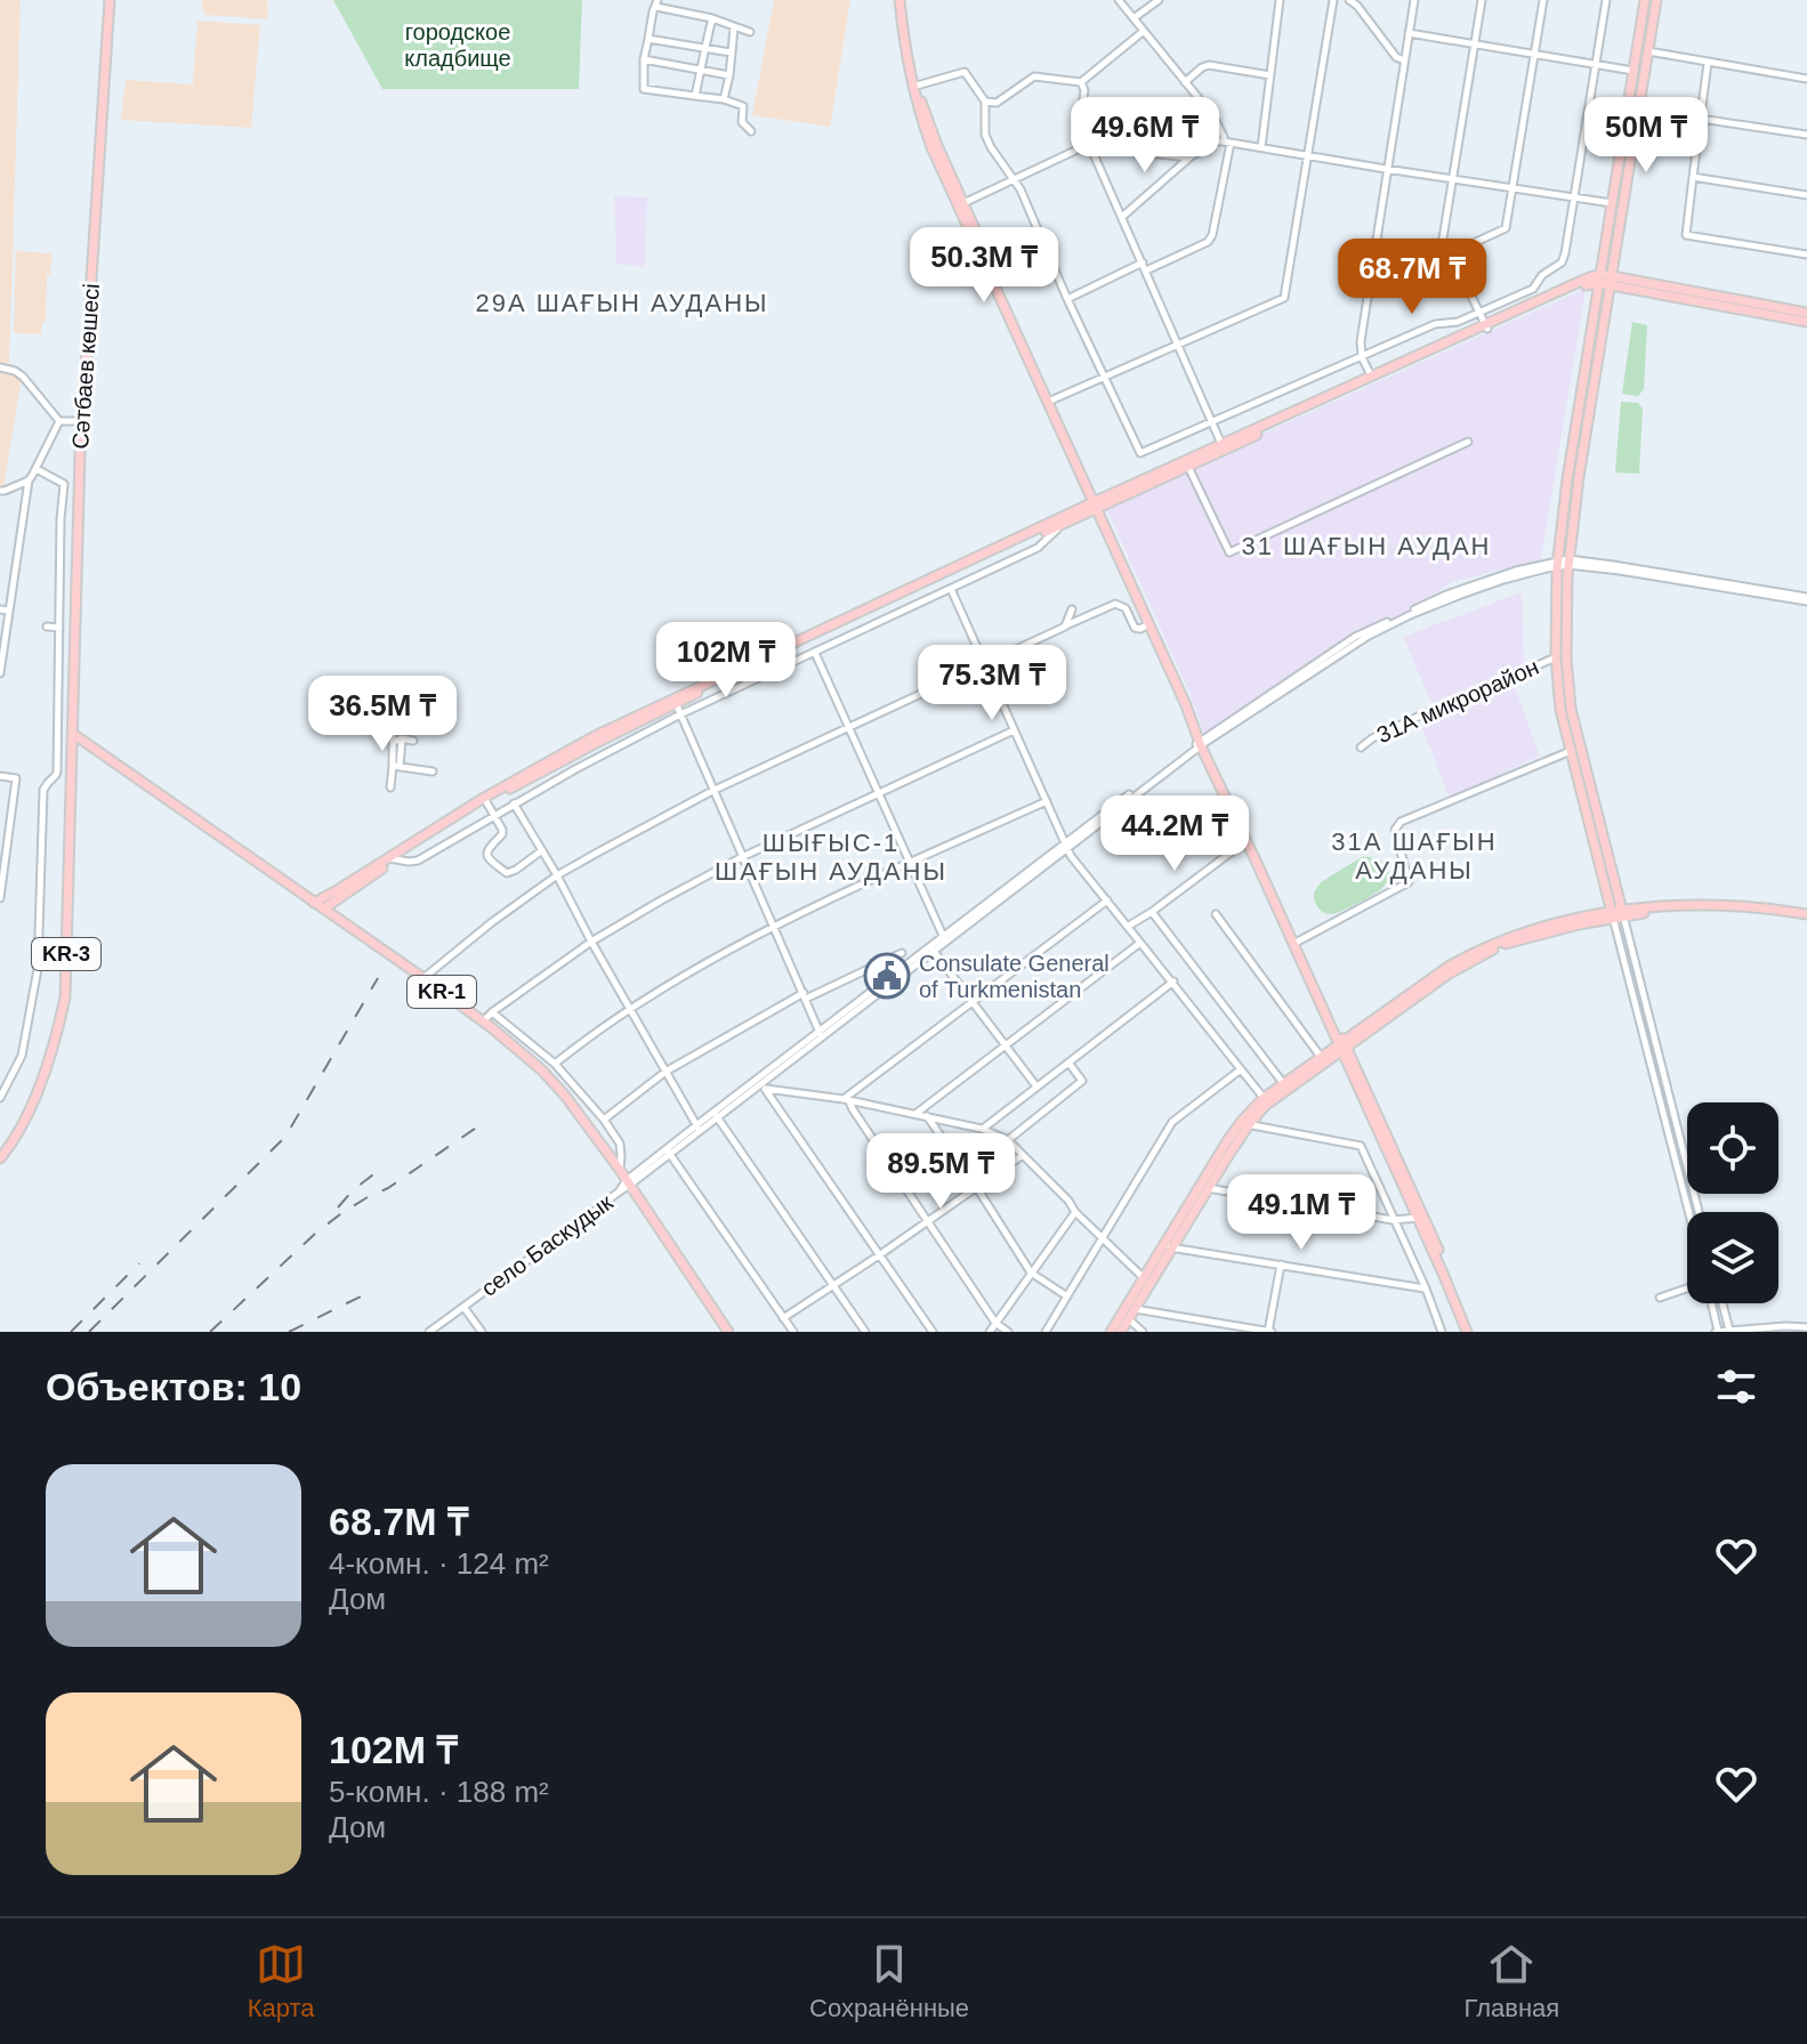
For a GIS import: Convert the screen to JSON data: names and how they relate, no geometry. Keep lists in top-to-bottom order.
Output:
{
  "streets": {
    "main road": ["Сәтбаев көшесі", "KR-3", "KR-1"],
    "street": ["31А микрорайон", "село Баскудык"]
  },
  "crossings": [
    ["Сәтбаев көшесі", "KR-3"],
    ["Сәтбаев көшесі", "KR-1"],
    ["KR-3", "KR-1"],
    ["KR-1", "село Баскудык"]
  ],
  "districts": [
    "29А ШАҒЫН АУДАНЫ",
    "31 ШАҒЫН АУДАН",
    "31А ШАҒЫН АУДАНЫ",
    "ШЫҒЫС-1 ШАҒЫН АУДАНЫ"
  ],
  "parks": ["городское кладбище"],
  "places": {
    "public building": ["Consulate General of Turkmenistan"]
  },
  "page": {
    "price": [
      "49.6M ₸",
      "50M ₸",
      "50.3M ₸",
      "68.7M ₸",
      "102M ₸",
      "75.3M ₸",
      "36.5M ₸",
      "44.2M ₸",
      "89.5M ₸",
      "49.1M ₸"
    ],
    "heading": "Объектов: 10",
    "list": [
      {
        "name": "68.7M ₸",
        "note": "4-комн. · 124 m² · Дом"
      },
      {
        "name": "102M ₸",
        "note": "5-комн. · 188 m² · Дом"
      }
    ],
    "tabs": ["Карта", "Сохранённые", "Главная"]
  }
}
